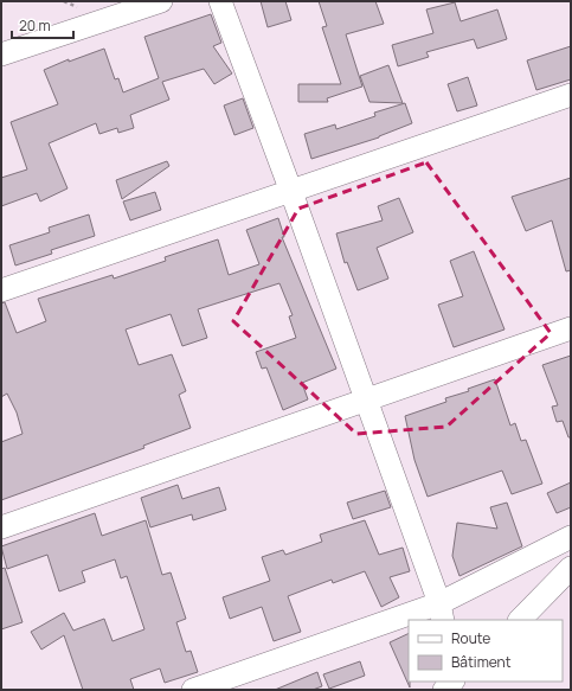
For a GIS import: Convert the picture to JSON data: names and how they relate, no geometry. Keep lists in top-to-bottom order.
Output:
{
  "legend": ["Route", "Bâtiment"],
  "scale_bar": "20 m"
}
